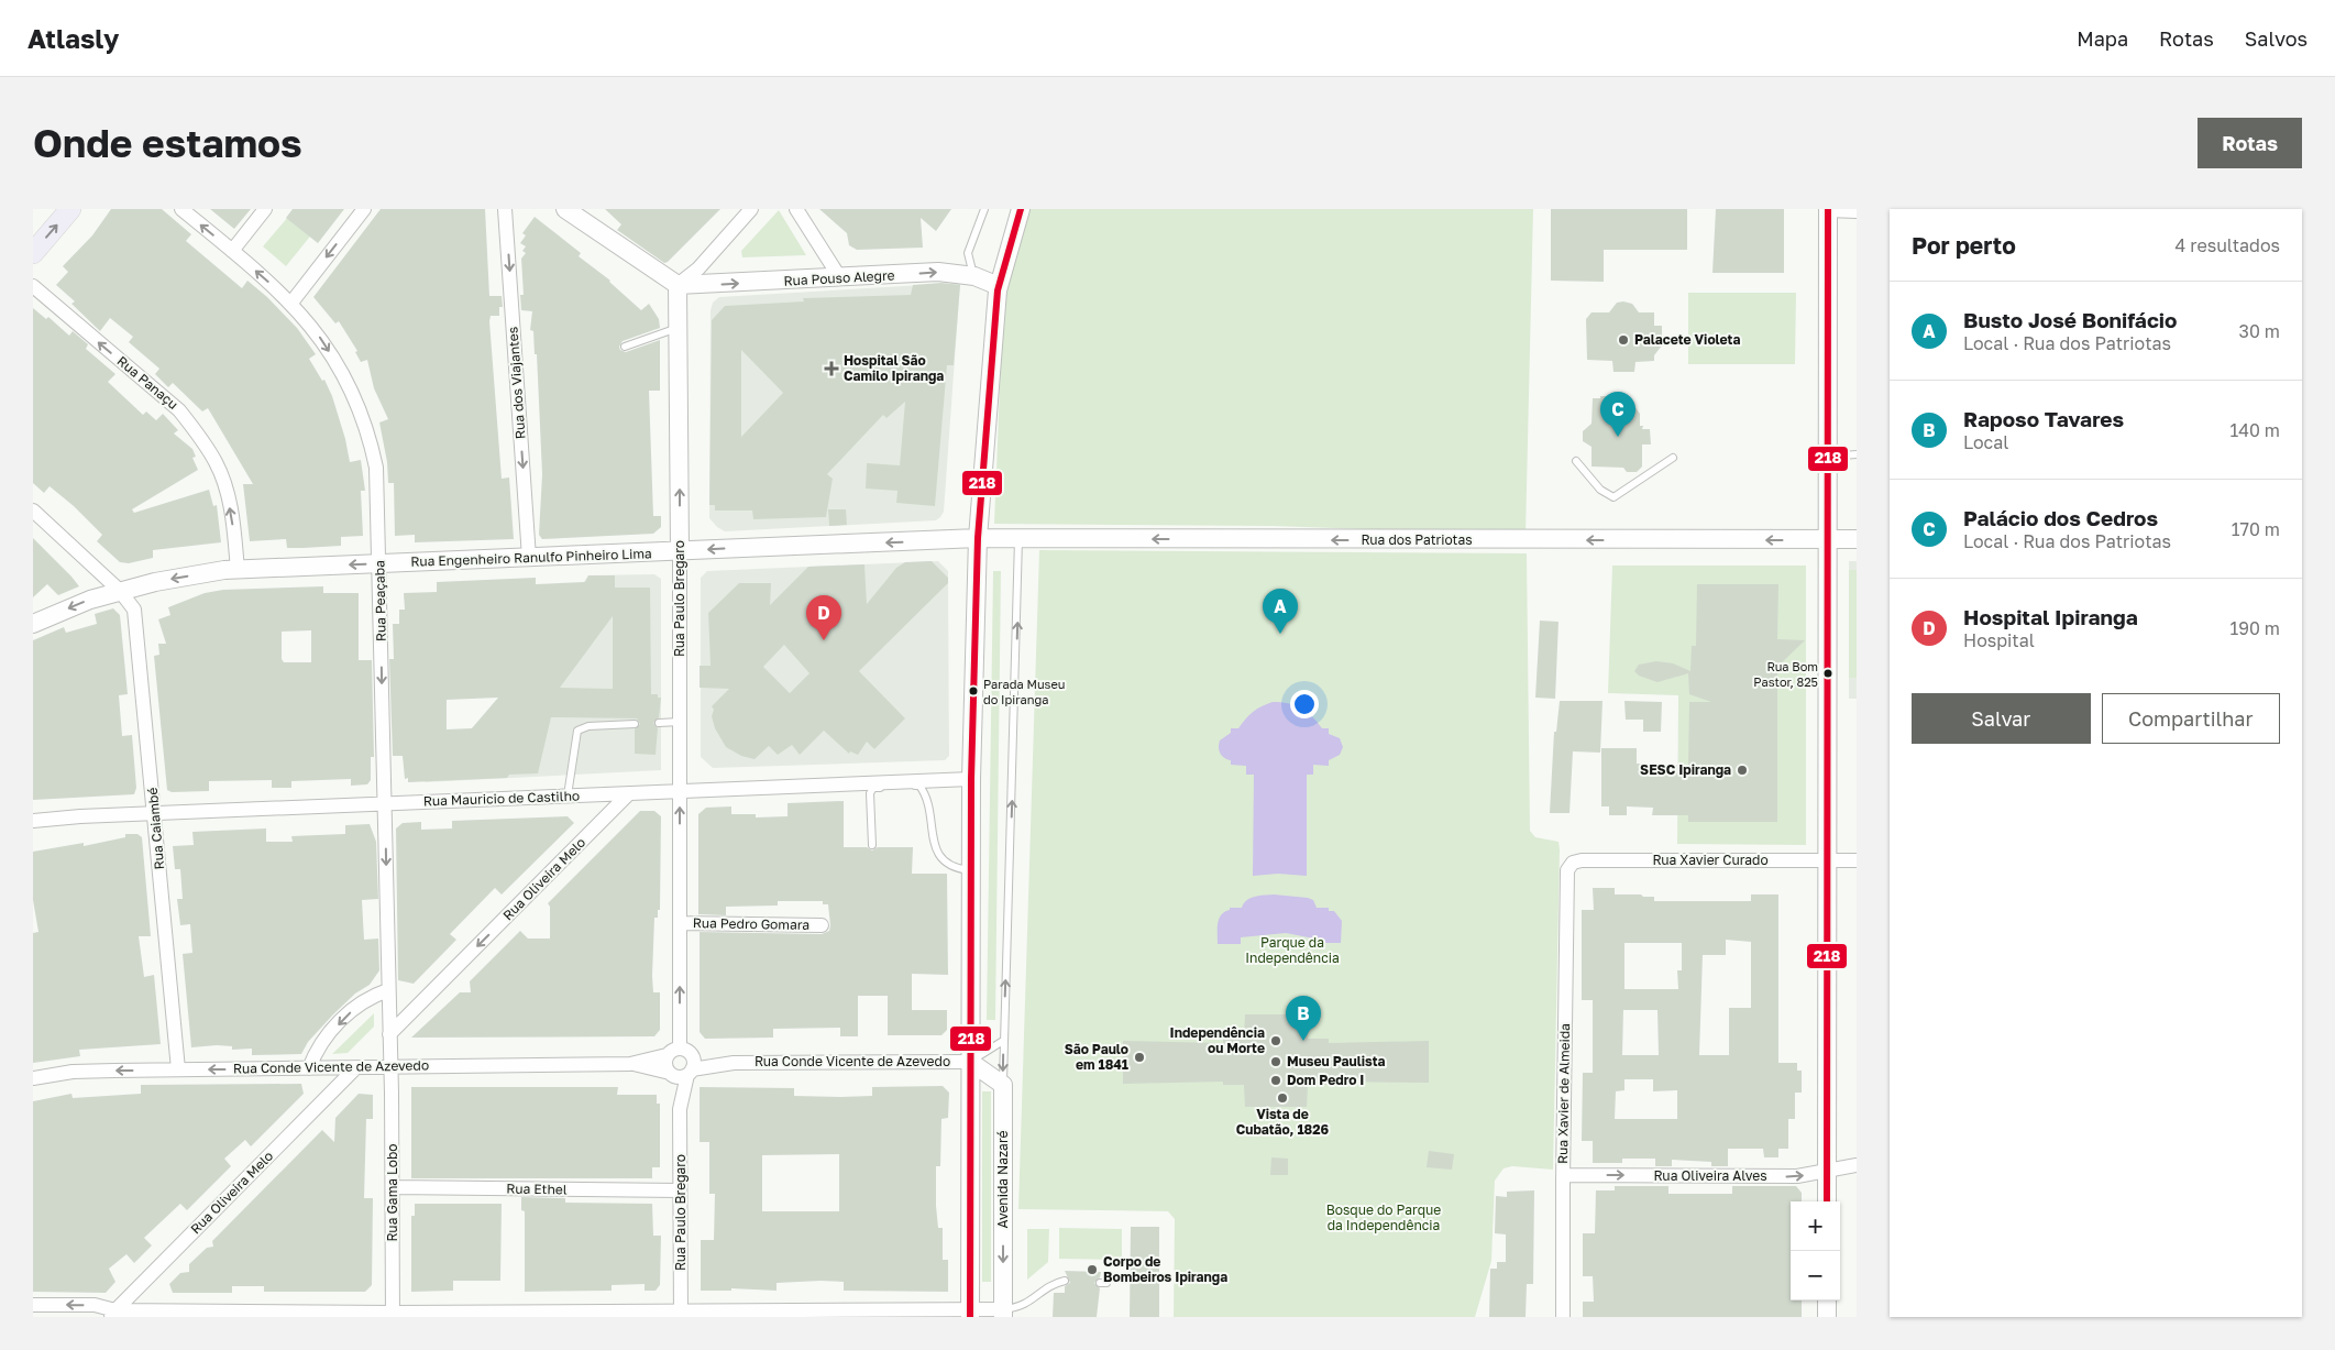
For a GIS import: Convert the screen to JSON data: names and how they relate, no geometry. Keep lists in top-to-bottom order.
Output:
{
  "streets": {
    "main road": [
      "Rua Pouso Alegre",
      "Rua dos Patriotas",
      "Rua Engenheiro Ranulfo Pinheiro Lima",
      "Rua Paulo Bregaro",
      "Avenida Nazaré"
    ],
    "street": [
      "Rua Panaçu",
      "Rua dos Viajantes",
      "Rua Peaçaba",
      "Rua Mauricio de Castilho",
      "Rua Caiambé",
      "Rua Xavier Curado",
      "Rua Oliveira Melo",
      "Rua Pedro Gomara",
      "Rua Conde Vicente de Azevedo",
      "Rua Xavier de Almeida",
      "Rua Oliveira Alves",
      "Rua Ethel",
      "Rua Gama Lobo"
    ]
  },
  "crossings": [
    ["Rua Pouso Alegre", "Rua Paulo Bregaro"],
    ["Rua Panaçu", "Rua Engenheiro Ranulfo Pinheiro Lima"],
    ["Rua dos Viajantes", "Rua Engenheiro Ranulfo Pinheiro Lima"],
    ["Rua dos Patriotas", "Rua Engenheiro Ranulfo Pinheiro Lima"],
    ["Rua dos Patriotas", "Avenida Nazaré"],
    ["Rua Engenheiro Ranulfo Pinheiro Lima", "Rua Paulo Bregaro"],
    ["Rua Engenheiro Ranulfo Pinheiro Lima", "Rua Peaçaba"],
    ["Rua Engenheiro Ranulfo Pinheiro Lima", "Rua Caiambé"],
    ["Rua Paulo Bregaro", "Rua Mauricio de Castilho"],
    ["Rua Paulo Bregaro", "Rua Pedro Gomara"],
    ["Rua Paulo Bregaro", "Rua Conde Vicente de Azevedo"],
    ["Rua Paulo Bregaro", "Rua Ethel"],
    ["Rua Peaçaba", "Rua Mauricio de Castilho"],
    ["Rua Peaçaba", "Rua Oliveira Melo"],
    ["Rua Peaçaba", "Rua Conde Vicente de Azevedo"],
    ["Rua Peaçaba", "Rua Gama Lobo"],
    ["Rua Mauricio de Castilho", "Rua Caiambé"],
    ["Rua Mauricio de Castilho", "Rua Oliveira Melo"],
    ["Rua Caiambé", "Rua Conde Vicente de Azevedo"],
    ["Rua Xavier Curado", "Rua Xavier de Almeida"],
    ["Rua Oliveira Melo", "Rua Conde Vicente de Azevedo"],
    ["Rua Conde Vicente de Azevedo", "Rua Gama Lobo"],
    ["Rua Xavier de Almeida", "Rua Oliveira Alves"],
    ["Rua Ethel", "Rua Gama Lobo"]
  ],
  "one_way": [
    "Rua Pouso Alegre",
    "Rua Panaçu",
    "Rua dos Viajantes",
    "Rua dos Patriotas",
    "Rua Engenheiro Ranulfo Pinheiro Lima",
    "Rua Paulo Bregaro",
    "Rua Oliveira Melo",
    "Rua Oliveira Alves"
  ],
  "parks": ["Parque da Independência", "Bosque do Parque da Independência"],
  "places": {
    "other": [
      "Palacete Violeta",
      "Rua Bom Pastor, 825",
      "Parada Museu do Ipiranga",
      "SESC Ipiranga",
      "Independência ou Morte",
      "São Paulo em 1841",
      "Museu Paulista",
      "Dom Pedro I",
      "Vista de Cubatão, 1826",
      "Corpo de Bombeiros Ipiranga"
    ],
    "health": ["Hospital São Camilo Ipiranga"]
  },
  "lines": ["transit line 218"],
  "page": {
    "header": "Atlasly",
    "nav": ["Mapa", "Rotas", "Salvos"],
    "buttons": [
      "Rotas",
      ["Salvar", "Compartilhar"]
    ],
    "title": "Onde estamos",
    "heading": ["Por perto", "4 resultados"],
    "list": [
      {
        "mark": "A",
        "name": "Busto José Bonifácio",
        "note": "Local · Rua dos Patriotas",
        "value": "30 m"
      },
      {
        "mark": "B",
        "name": "Raposo Tavares",
        "note": "Local",
        "value": "140 m"
      },
      {
        "mark": "C",
        "name": "Palácio dos Cedros",
        "note": "Local · Rua dos Patriotas",
        "value": "170 m"
      },
      {
        "mark": "D",
        "name": "Hospital Ipiranga",
        "note": "Hospital",
        "value": "190 m"
      }
    ],
    "pins": [
      "C",
      "A",
      "D",
      "B"
    ],
    "map_buttons": ["+", "−"]
  }
}
